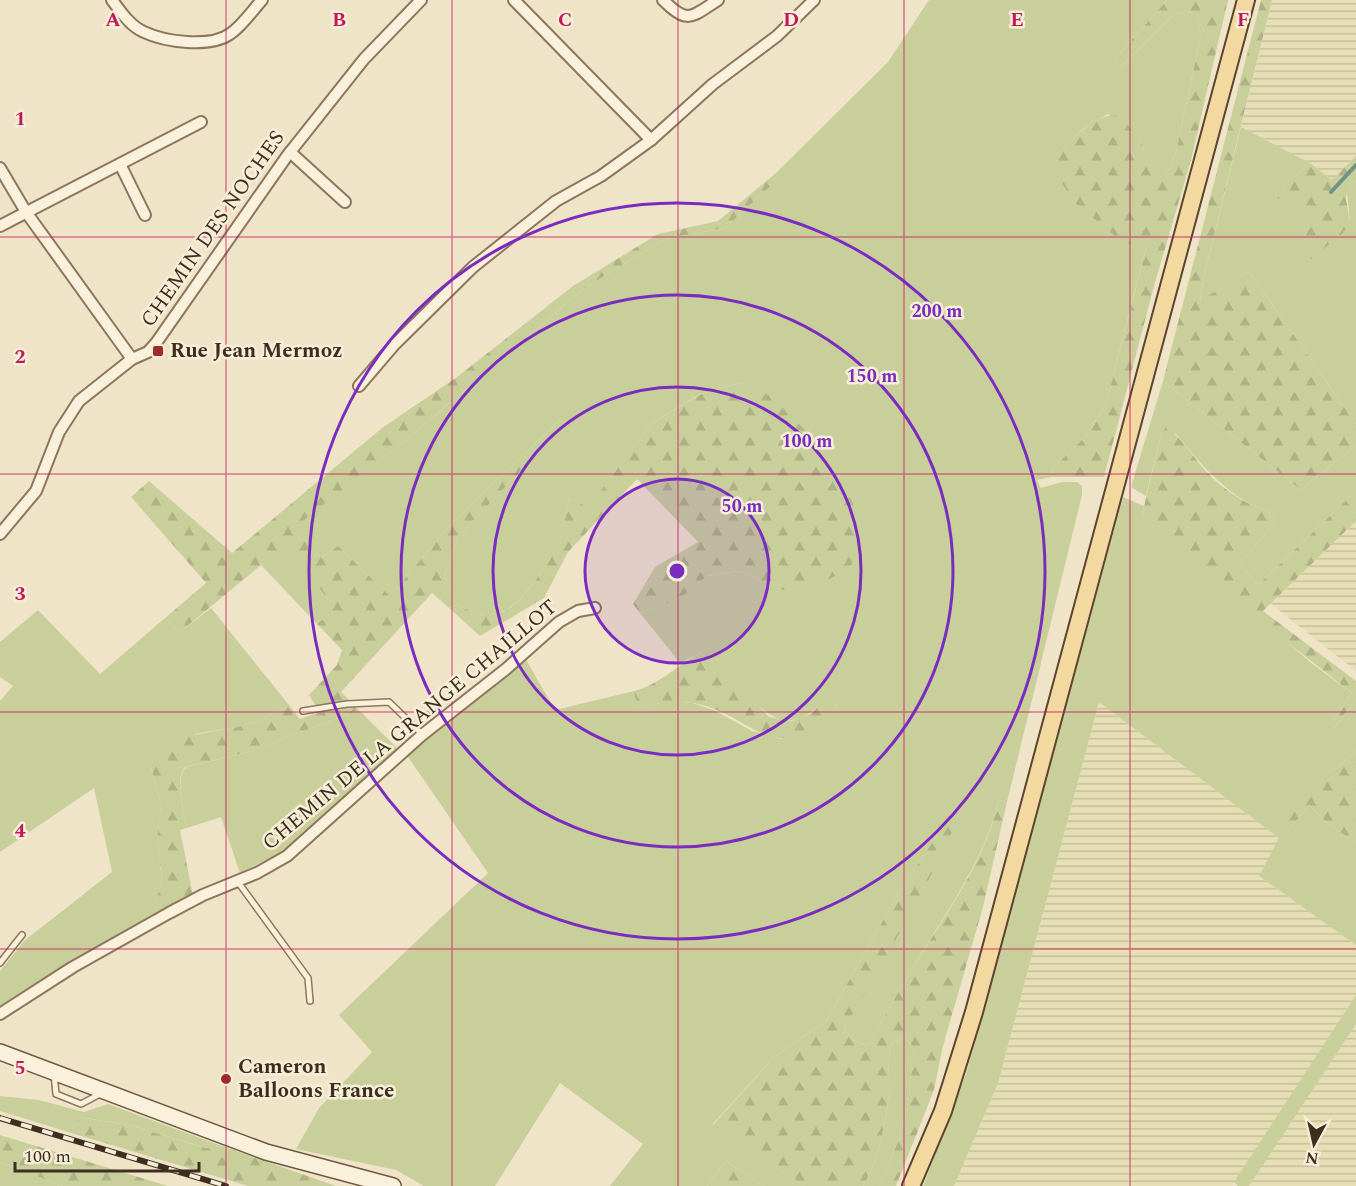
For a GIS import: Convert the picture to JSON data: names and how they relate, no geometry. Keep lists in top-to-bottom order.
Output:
{
  "streets": {
    "street": ["CHEMIN DES NOCHES", "CHEMIN DE LA GRANGE CHAILLOT"]
  },
  "places": {
    "transit": ["Rue Jean Mermoz"],
    "other": ["Cameron Balloons France"]
  },
  "scale_bar": "100 m",
  "north": "bottom",
  "grid": {
    "columns": [
      "A",
      "B",
      "C",
      "D",
      "E",
      "F"
    ],
    "rows": [
      "1",
      "2",
      "3",
      "4",
      "5"
    ]
  },
  "rings": [
    "200 m",
    "150 m",
    "100 m",
    "50 m"
  ]
}
